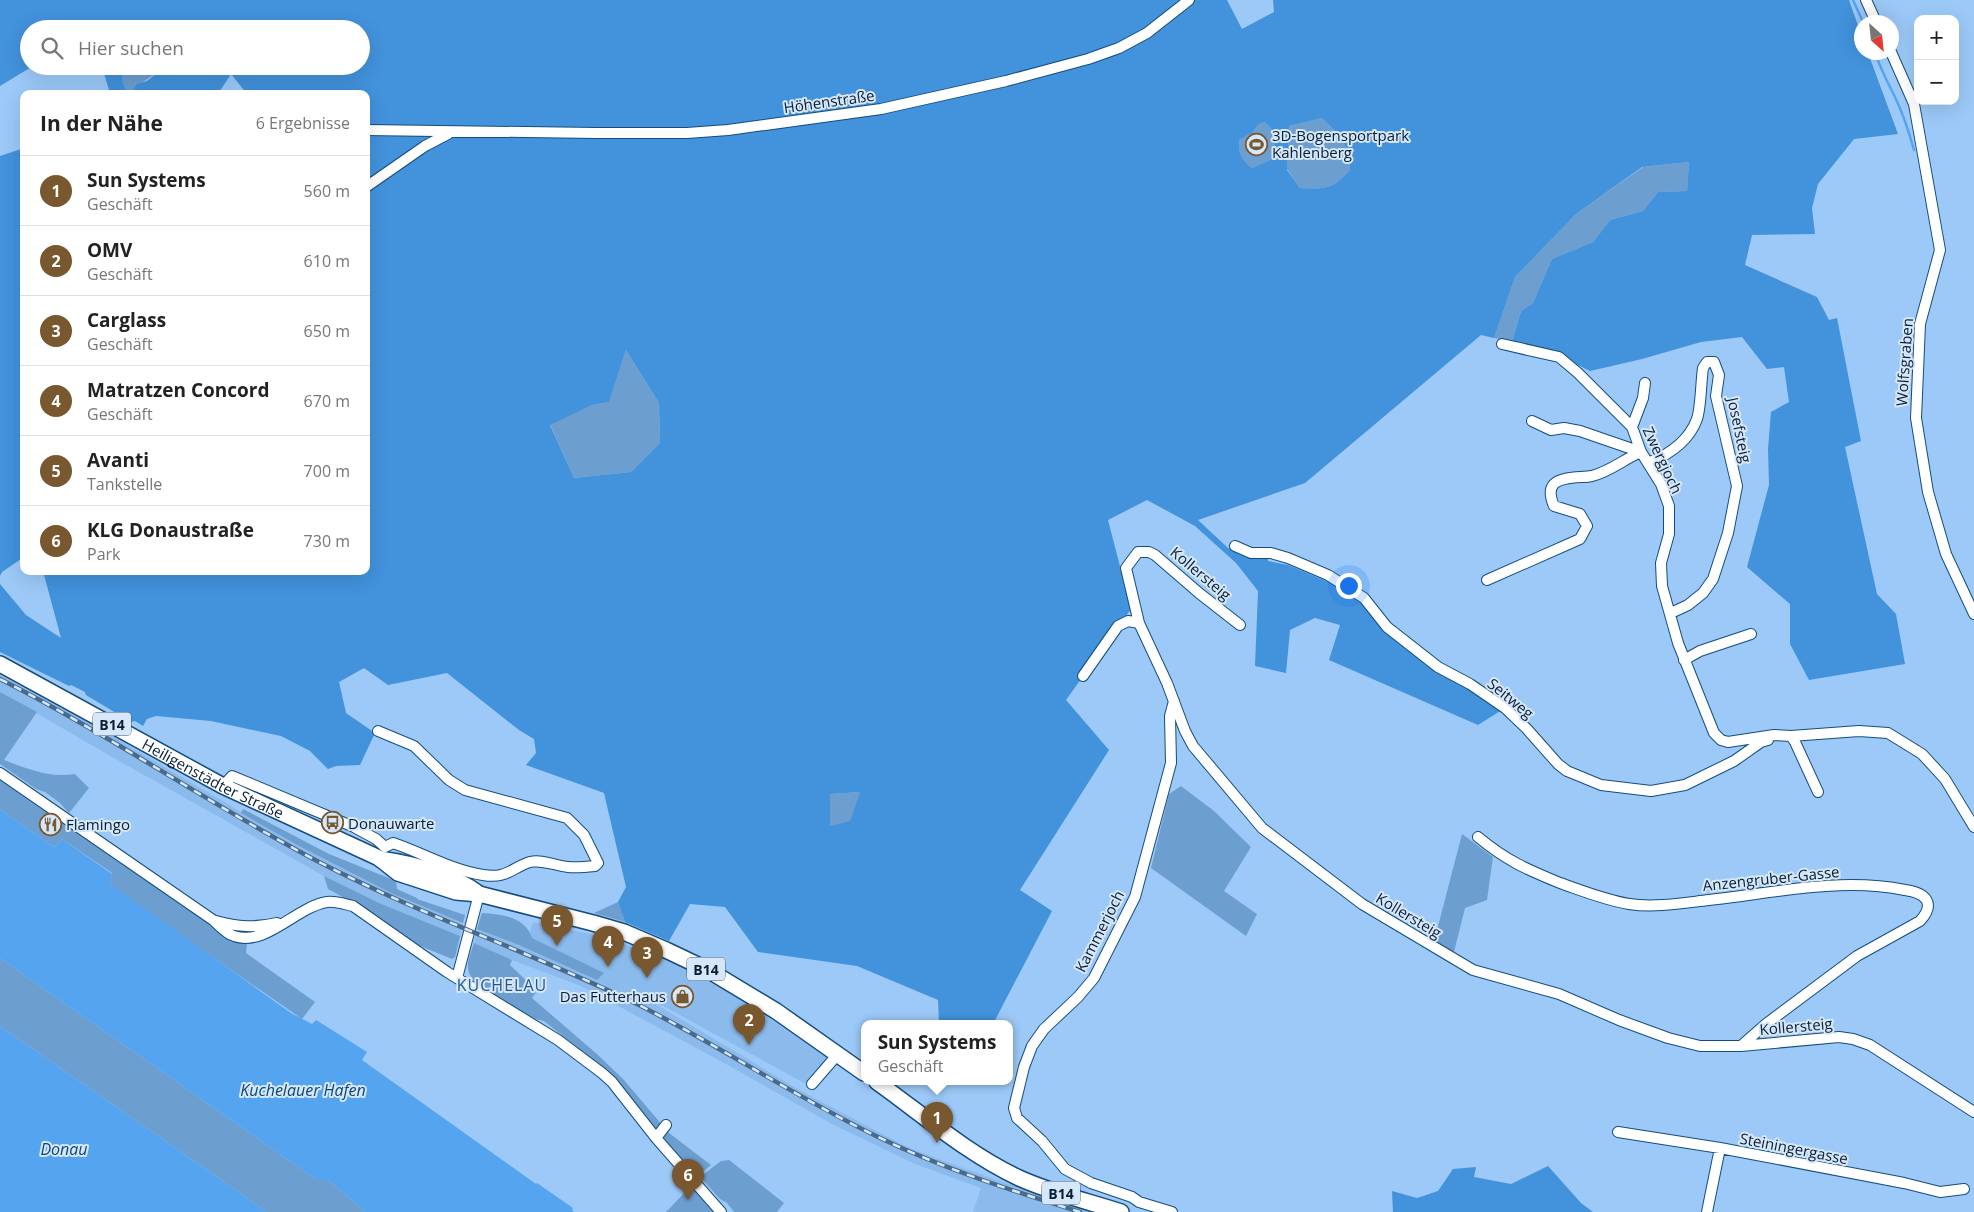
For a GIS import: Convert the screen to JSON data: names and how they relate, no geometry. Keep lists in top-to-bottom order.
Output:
{
  "streets": {
    "main road": ["B14", "Heiligenstädter Straße"],
    "street": [
      "Höhenstraße",
      "Wolfsgraben",
      "Josefsteig",
      "Zwergjoch",
      "Kollersteig",
      "Seitweg",
      "Anzengruber-Gasse",
      "Kammerjoch",
      "Steiningergasse"
    ]
  },
  "crossings": [
    ["Josefsteig", "Zwergjoch"],
    ["Zwergjoch", "Seitweg"],
    ["Kollersteig", "Anzengruber-Gasse"],
    ["Kollersteig", "Kammerjoch"],
    ["B14", "Heiligenstädter Straße"]
  ],
  "districts": ["KUCHELAU"],
  "water": ["Kuchelauer Hafen", "Donau"],
  "places": {
    "sports": ["3D-Bogensportpark Kahlenberg"],
    "bus stop": ["Donauwarte"],
    "restaurant": ["Flamingo"],
    "shop": ["Das Futterhaus"]
  },
  "north": "bottom right",
  "page": {
    "map_buttons": ["+", "−"],
    "search": "Hier suchen",
    "heading": ["In der Nähe", "6 Ergebnisse"],
    "list": [
      {
        "mark": "1",
        "name": "Sun Systems",
        "note": "Geschäft",
        "value": "560 m"
      },
      {
        "mark": "2",
        "name": "OMV",
        "note": "Geschäft",
        "value": "610 m"
      },
      {
        "mark": "3",
        "name": "Carglass",
        "note": "Geschäft",
        "value": "650 m"
      },
      {
        "mark": "4",
        "name": "Matratzen Concord",
        "note": "Geschäft",
        "value": "670 m"
      },
      {
        "mark": "5",
        "name": "Avanti",
        "note": "Tankstelle",
        "value": "700 m"
      },
      {
        "mark": "6",
        "name": "KLG Donaustraße",
        "note": "Park",
        "value": "730 m"
      }
    ],
    "pins": [
      "5",
      "4",
      "3",
      "2",
      "1",
      "6"
    ],
    "popup": ["Sun Systems", "Geschäft"]
  }
}
